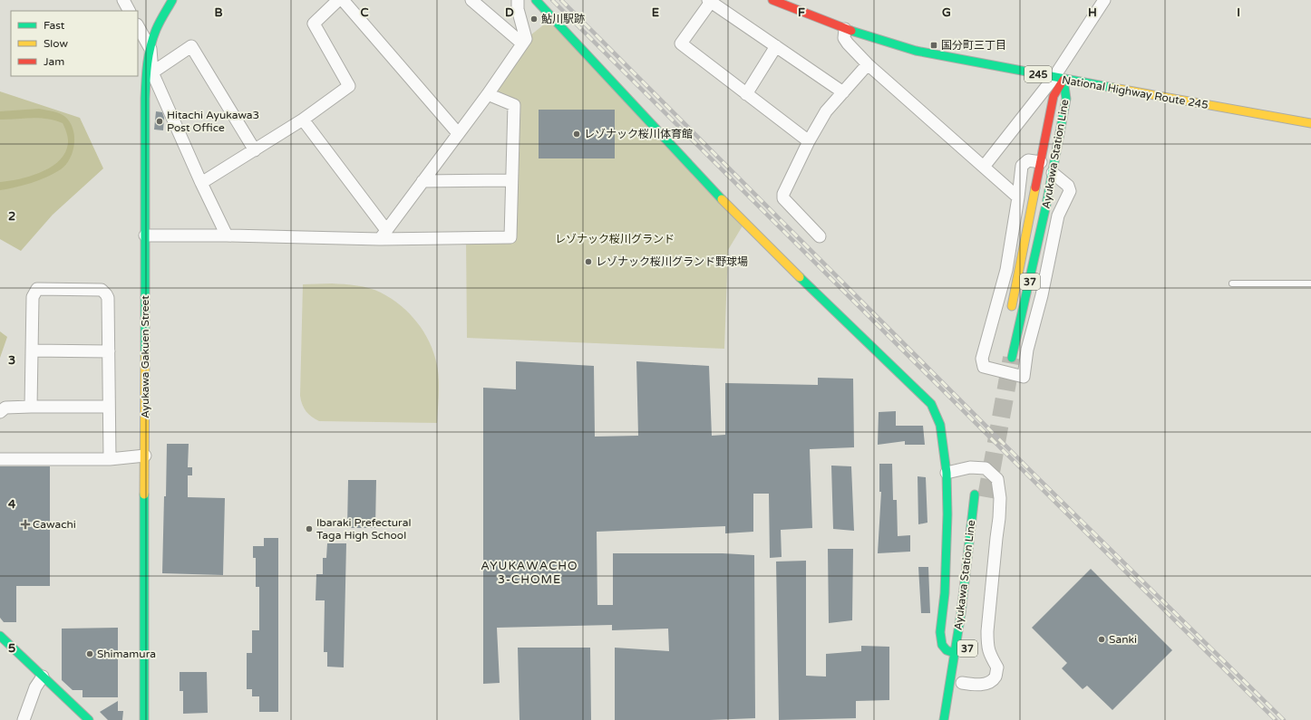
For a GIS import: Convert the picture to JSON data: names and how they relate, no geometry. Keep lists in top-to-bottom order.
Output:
{
  "streets": {
    "main road": [
      "245",
      "National Highway Route 245",
      "Ayukawa Station Line",
      "37",
      "Ayukawa Gakuen Street"
    ]
  },
  "crossings": [
    ["National Highway Route 245", "Ayukawa Station Line"]
  ],
  "districts": ["AYUKAWACHO 3-CHOME"],
  "parks": ["レゾナック桜川グランド"],
  "places": {
    "other": [
      "鮎川駅跡",
      "Hitachi Ayukawa3 Post Office",
      "レゾナック桜川体育館",
      "レゾナック桜川グランド野球場",
      "Ibaraki Prefectural Taga High School",
      "Sanki",
      "Shimamura"
    ],
    "transit": ["国分町三丁目"],
    "health": ["Cawachi"]
  },
  "legend": ["Fast", "Slow", "Jam"],
  "grid": {
    "columns": [
      "B",
      "C",
      "D",
      "E",
      "F",
      "G",
      "H",
      "I"
    ],
    "rows": [
      "2",
      "3",
      "4",
      "5"
    ]
  }
}
